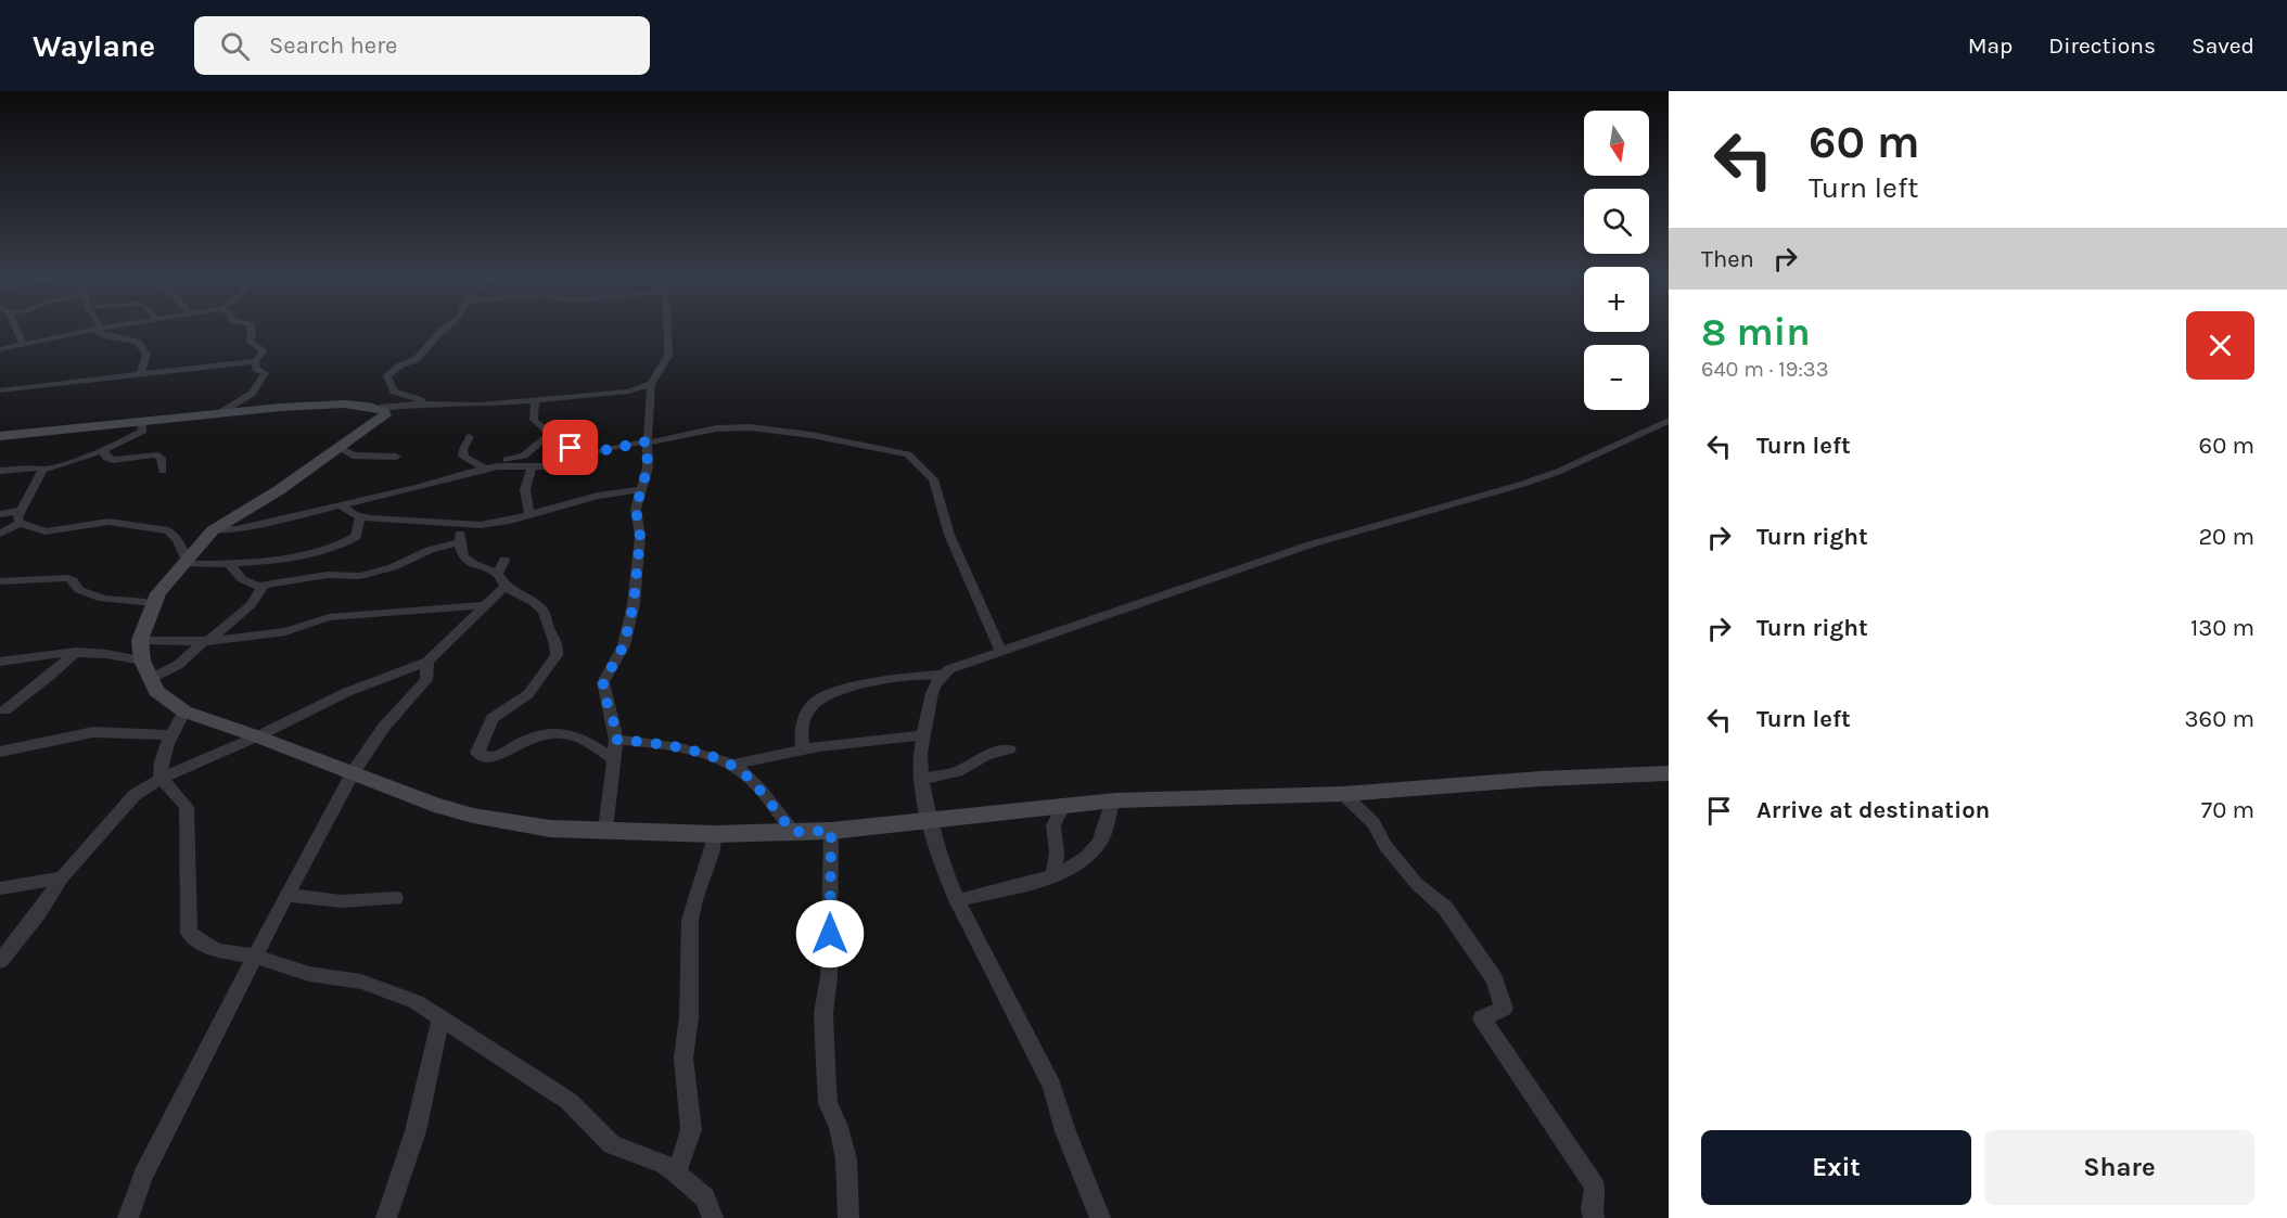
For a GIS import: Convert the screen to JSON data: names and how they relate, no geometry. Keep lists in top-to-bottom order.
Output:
{
  "north": "bottom",
  "page": {
    "header": "Waylane",
    "search": "Search here",
    "nav": ["Map", "Directions", "Saved"],
    "turn": ["60 m", "Turn left"],
    "map_buttons": ["+", "−"],
    "then": "Then",
    "heading": ["8 min", "640 m · 19:33"],
    "list": [
      {
        "name": "Turn left",
        "value": "60 m"
      },
      {
        "name": "Turn right",
        "value": "20 m"
      },
      {
        "name": "Turn right",
        "value": "130 m"
      },
      {
        "name": "Turn left",
        "value": "360 m"
      },
      {
        "name": "Arrive at destination",
        "value": "70 m"
      }
    ],
    "buttons": ["Exit", "Share"]
  }
}
